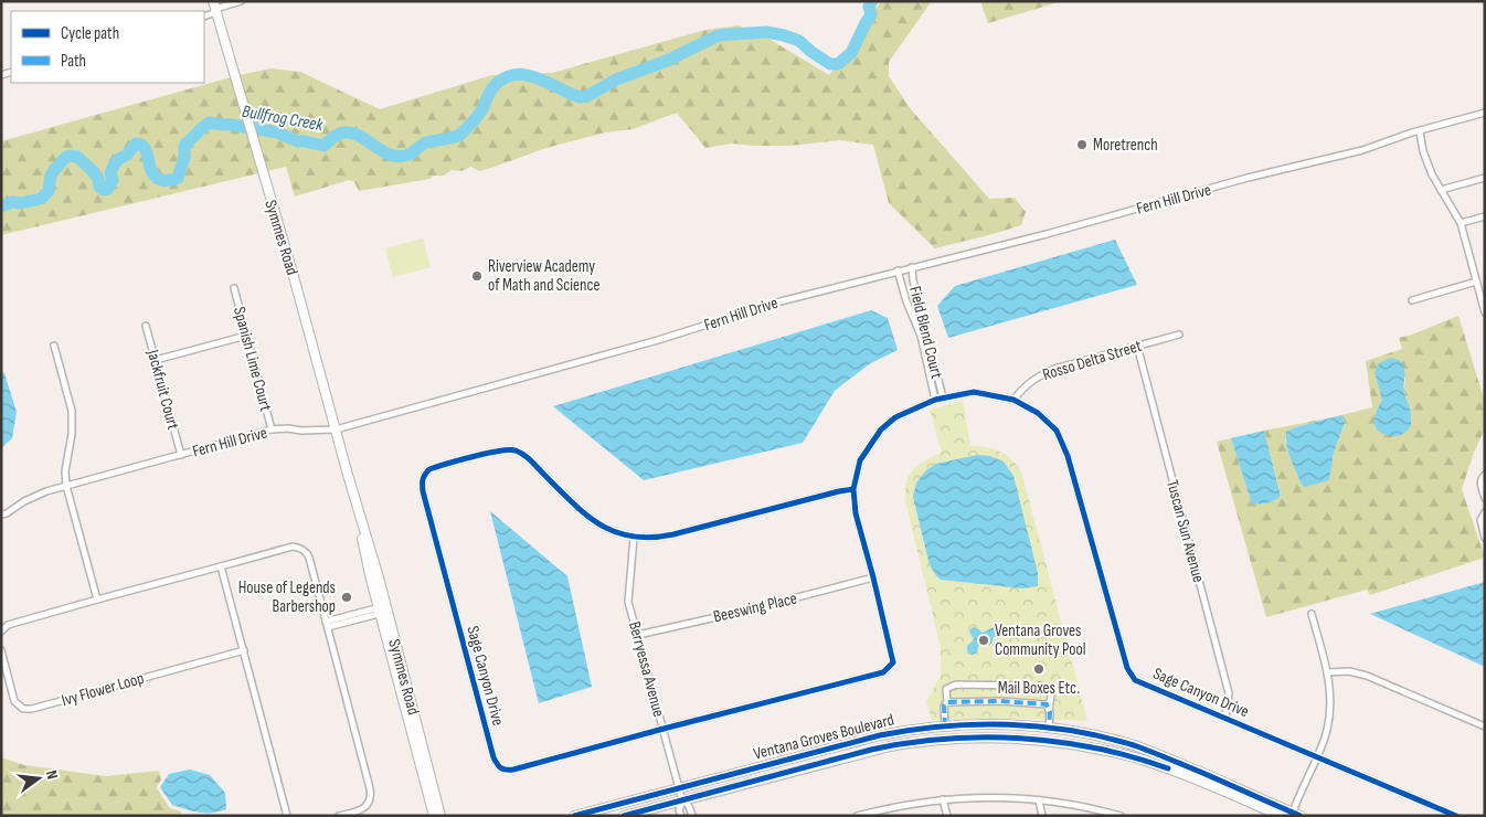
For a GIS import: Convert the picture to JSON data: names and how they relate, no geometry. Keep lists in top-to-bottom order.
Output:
{
  "streets": {
    "street": [
      "Fern Hill Drive",
      "Symmes Road",
      "Field Blend Court",
      "Spanish Lime Court",
      "Rosso Delta Street",
      "Jackfruit Court",
      "Tuscan Sun Avenue",
      "Beeswing Place",
      "Berryessa Avenue",
      "Sage Canyon Drive",
      "Ivy Flower Loop",
      "Ventana Groves Boulevard"
    ]
  },
  "crossings": [
    ["Fern Hill Drive", "Symmes Road"],
    ["Fern Hill Drive", "Field Blend Court"],
    ["Fern Hill Drive", "Spanish Lime Court"],
    ["Fern Hill Drive", "Jackfruit Court"],
    ["Field Blend Court", "Sage Canyon Drive"],
    ["Rosso Delta Street", "Tuscan Sun Avenue"],
    ["Rosso Delta Street", "Sage Canyon Drive"],
    ["Tuscan Sun Avenue", "Sage Canyon Drive"],
    ["Beeswing Place", "Berryessa Avenue"],
    ["Beeswing Place", "Sage Canyon Drive"],
    ["Berryessa Avenue", "Sage Canyon Drive"],
    ["Berryessa Avenue", "Ventana Groves Boulevard"]
  ],
  "water": ["Bullfrog Creek"],
  "places": [
    "Moretrench",
    "Riverview Academy of Math and Science",
    "House of Legends Barbershop",
    "Ventana Groves Community Pool",
    "Mail Boxes Etc."
  ],
  "legend": ["Cycle path", "Path"],
  "north": "right"
}
